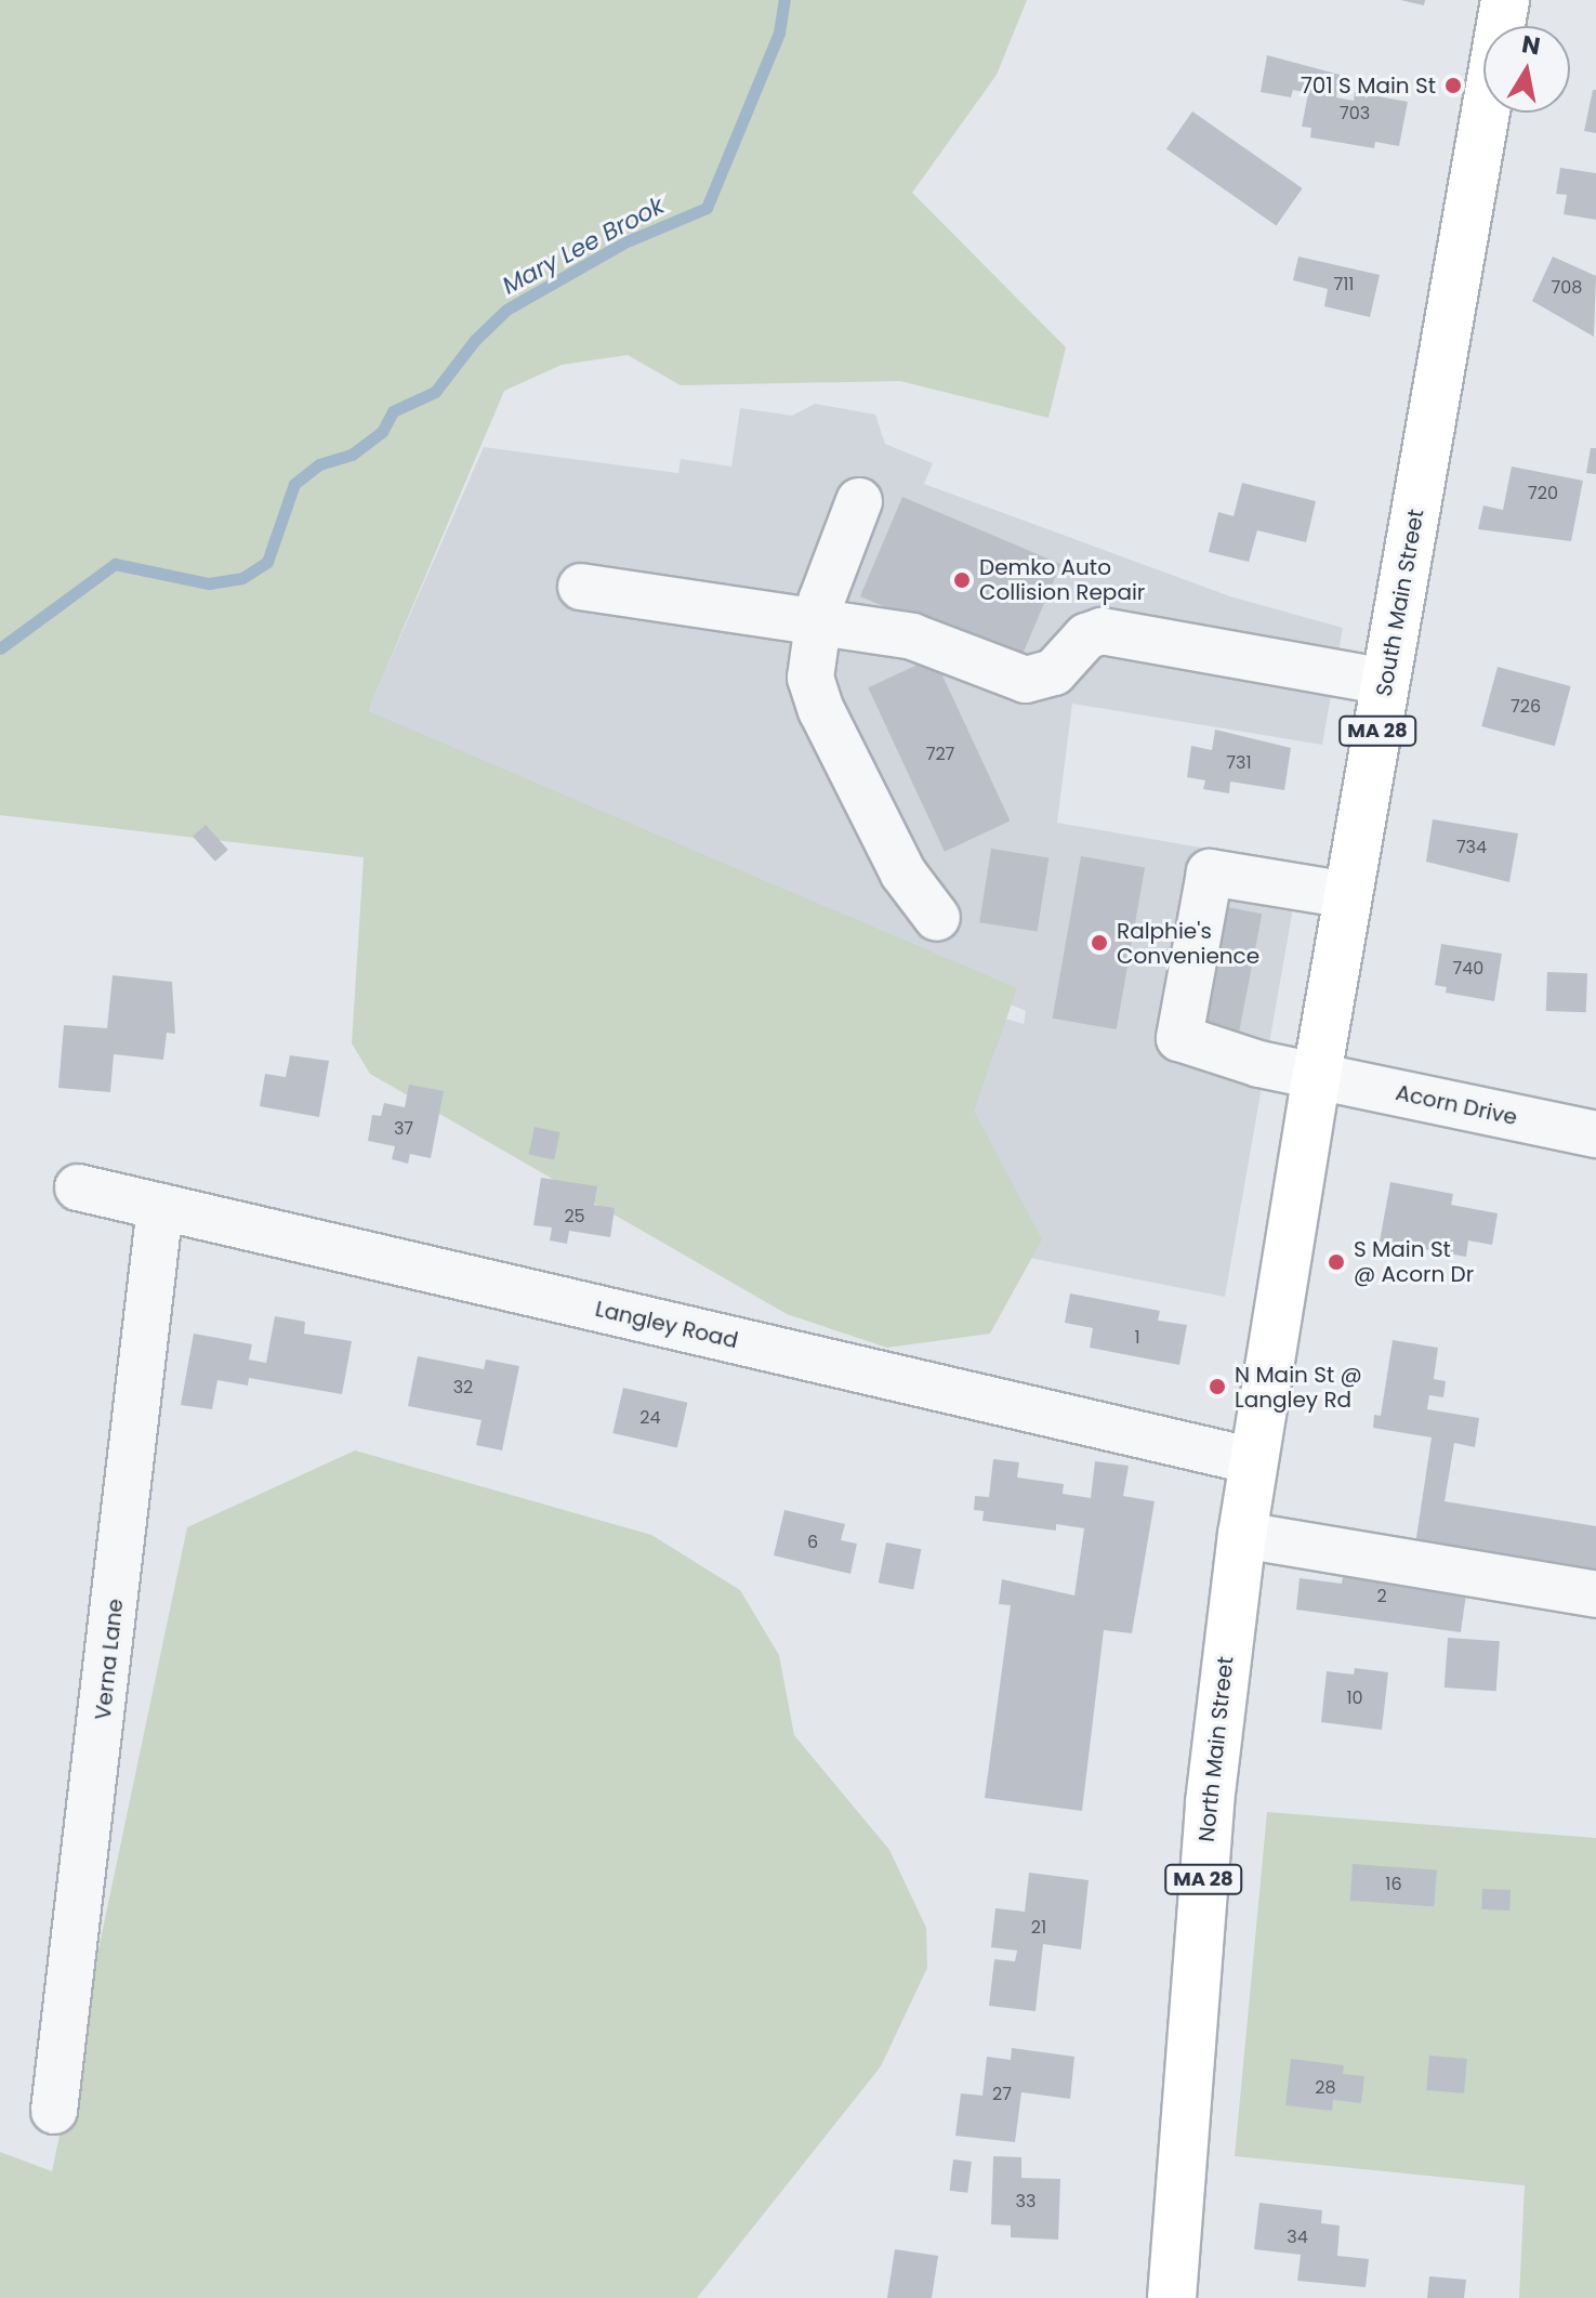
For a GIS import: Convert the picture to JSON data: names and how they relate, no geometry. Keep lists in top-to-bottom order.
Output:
{
  "streets": {
    "main road": ["South Main Street", "MA 28", "North Main Street"],
    "street": ["Acorn Drive", "Langley Road", "Verna Lane"]
  },
  "crossings": [
    ["South Main Street", "Acorn Drive"],
    ["South Main Street", "Langley Road"],
    ["South Main Street", "North Main Street"],
    ["Langley Road", "Verna Lane"],
    ["Langley Road", "North Main Street"]
  ],
  "water": ["Mary Lee Brook"],
  "places": [
    "701 S Main St",
    "Demko Auto Collision Repair",
    "Ralphie's Convenience",
    "S Main St @ Acorn Dr",
    "N Main St @ Langley Rd"
  ],
  "house_numbers": [
    "703",
    "711",
    "708",
    "720",
    "726",
    "727",
    "731",
    "734",
    "740",
    "37",
    "25",
    "1",
    "32",
    "24",
    "6",
    "2",
    "10",
    "16",
    "21",
    "28",
    "27",
    "33",
    "34"
  ],
  "north": "top"
}
